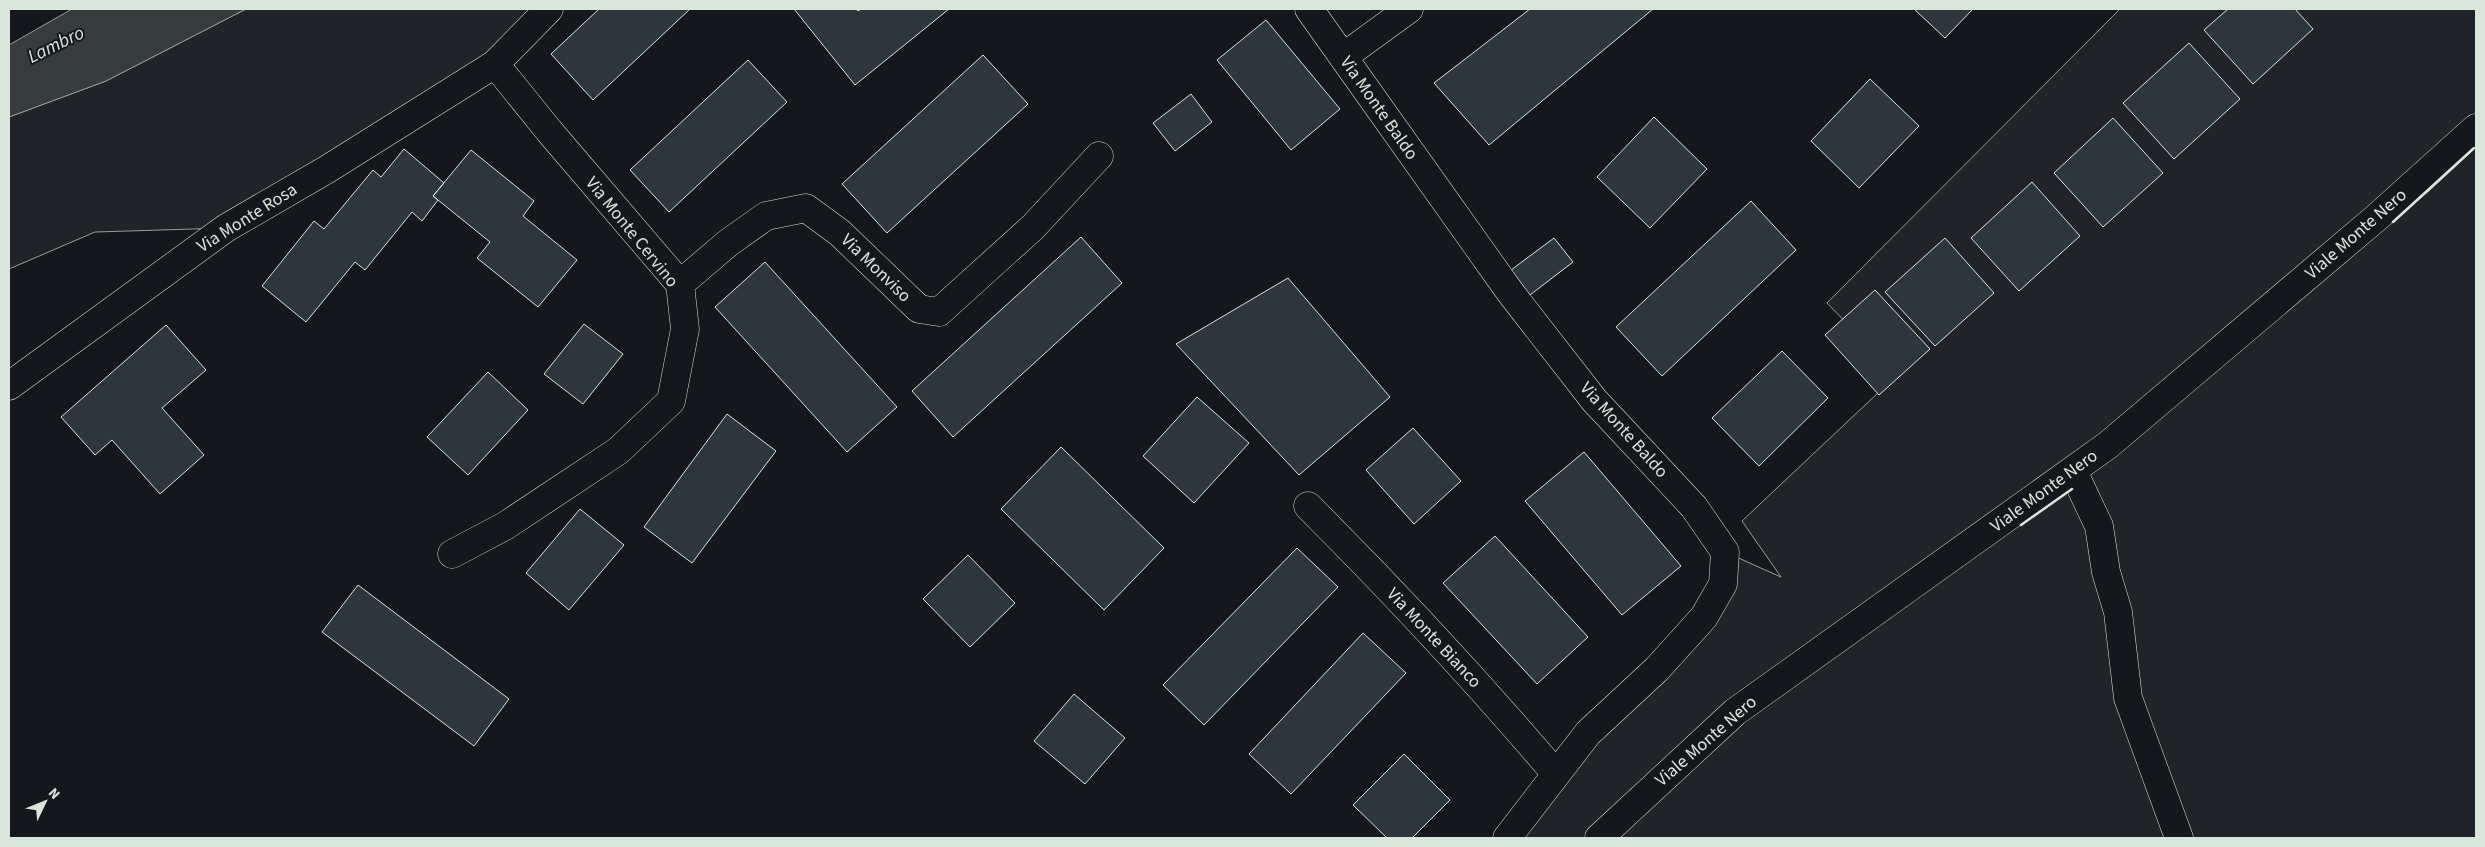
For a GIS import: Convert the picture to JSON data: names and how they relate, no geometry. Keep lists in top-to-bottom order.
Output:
{
  "streets": {
    "street": [
      "Via Monte Baldo",
      "Via Monte Rosa",
      "Via Monte Cervino",
      "Viale Monte Nero",
      "Via Monviso",
      "Via Monte Bianco"
    ]
  },
  "crossings": [
    ["Via Monte Baldo", "Via Monte Bianco"],
    ["Via Monte Rosa", "Via Monte Cervino"],
    ["Via Monte Cervino", "Via Monviso"]
  ],
  "water": ["Lambro"],
  "north": "top right"
}
